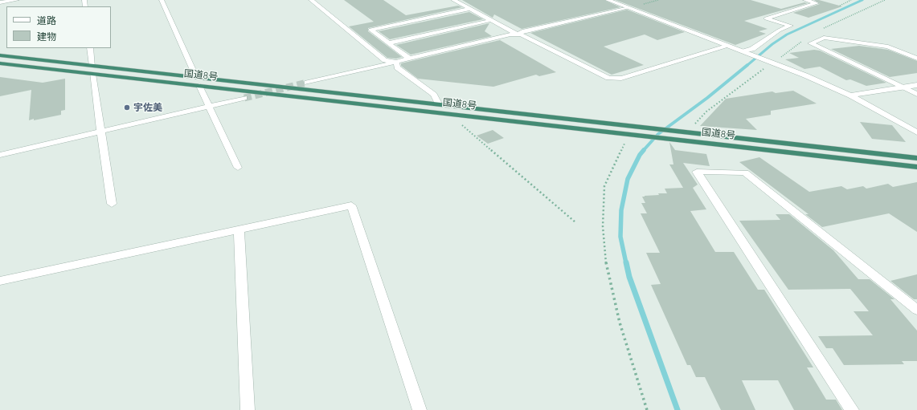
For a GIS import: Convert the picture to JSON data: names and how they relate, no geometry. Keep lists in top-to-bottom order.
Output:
{
  "streets": {
    "highway": ["国道8号"]
  },
  "places": ["宇佐美"],
  "legend": ["道路", "建物"]
}
